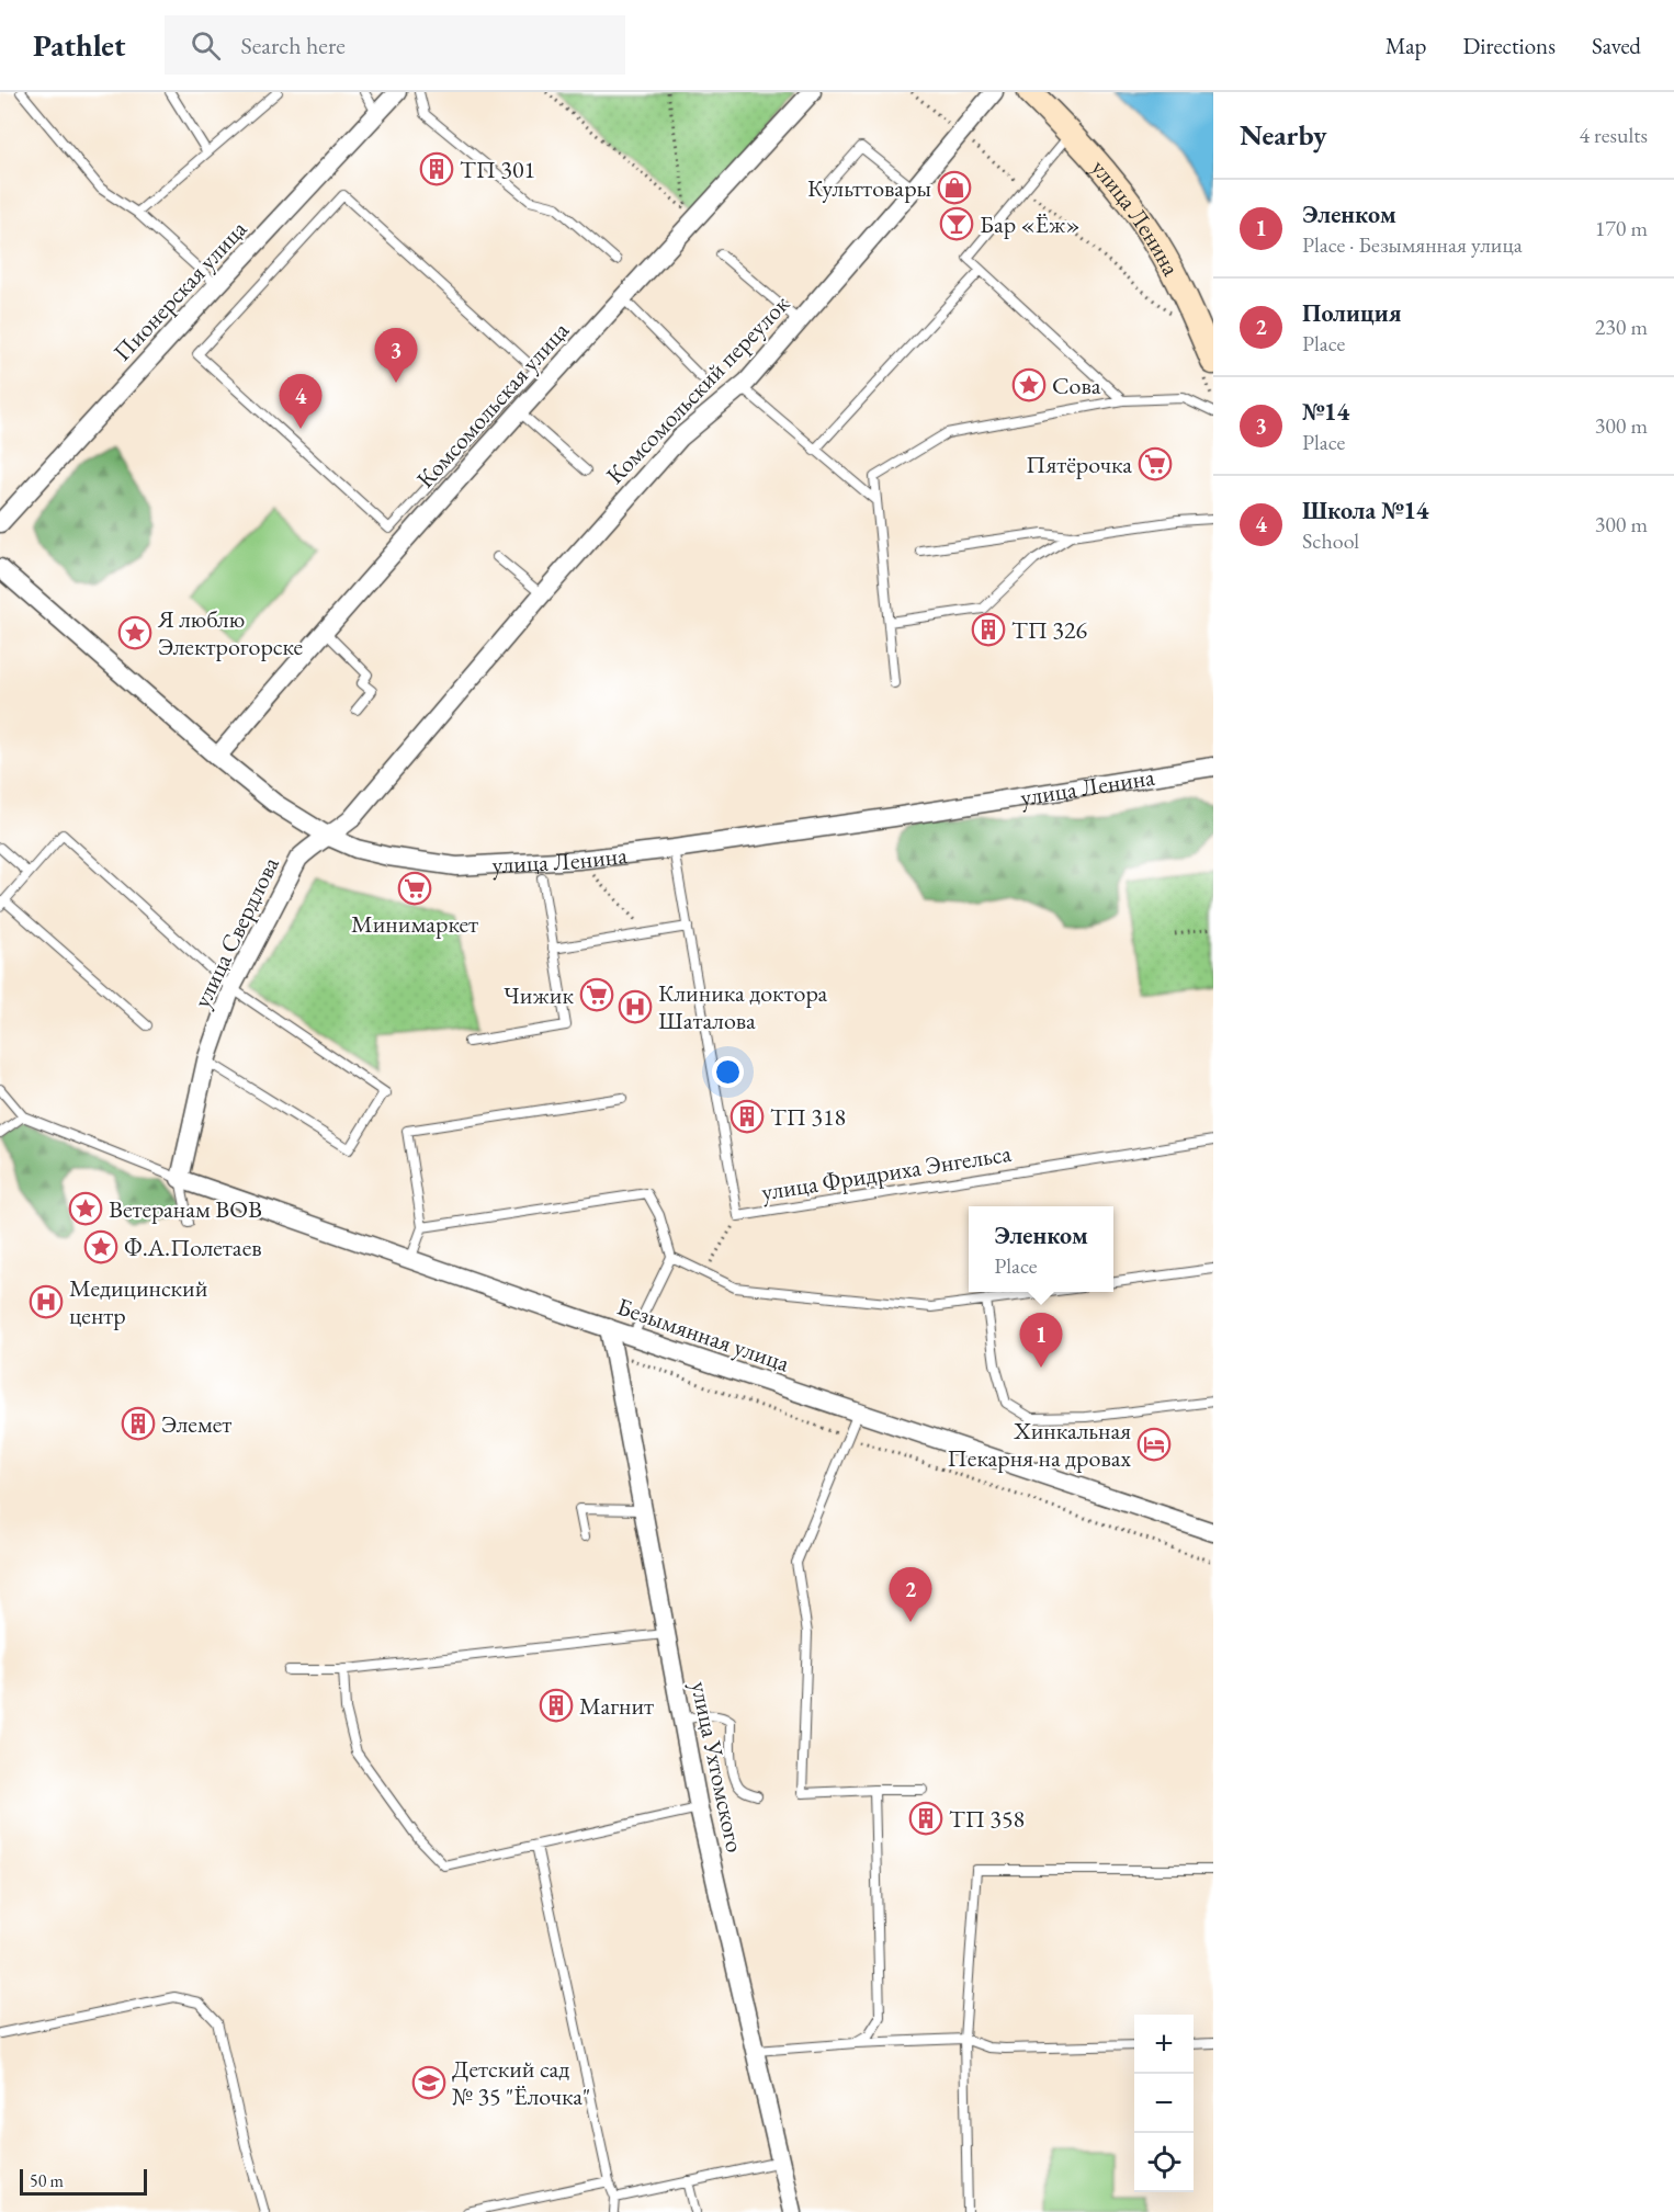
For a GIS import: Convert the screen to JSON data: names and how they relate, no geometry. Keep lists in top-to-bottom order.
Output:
{
  "streets": {
    "street": [
      "улица Ленина",
      "Пионерская улица",
      "Комсомольский переулок",
      "Комсомольская улица",
      "улица Свердлова",
      "Безымянная улица",
      "улица Ухтомского"
    ],
    "lane": ["улица Фридриха Энгельса"]
  },
  "crossings": [
    ["улица Ленина", "Комсомольский переулок"],
    ["улица Ленина", "Комсомольская улица"],
    ["улица Ленина", "улица Свердлова"],
    ["улица Ленина", "улица Фридриха Энгельса"],
    ["Комсомольский переулок", "улица Свердлова"],
    ["улица Свердлова", "Безымянная улица"],
    ["Безымянная улица", "улица Ухтомского"]
  ],
  "places": {
    "building": [
      "ТП 301",
      "ТП 326",
      "ТП 318",
      "Элемет",
      "Магнит",
      "ТП 358"
    ],
    "shop": ["Культтовары"],
    "bar": ["Бар «Ёж»"],
    "place": [
      "Сова",
      "Я люблю Электрогорске",
      "Ветеранам ВОВ",
      "Ф.А.Полетаев"
    ],
    "supermarket": ["Пятёрочка", "Минимаркет", "Чижик"],
    "hospital": ["Клиника доктора Шаталова", "Медицинский центр"],
    "hotel": ["Хинкальная Пекарня на дровах"],
    "school or university": ["Детский сад № 35 \"Ёлочка\""]
  },
  "scale_bar": "50 m",
  "page": {
    "header": "Pathlet",
    "search": "Search here",
    "nav": ["Map", "Directions", "Saved"],
    "heading": ["Nearby", "4 results"],
    "list": [
      {
        "mark": "1",
        "name": "Эленком",
        "note": "Place · Безымянная улица",
        "value": "170 m"
      },
      {
        "mark": "2",
        "name": "Полиция",
        "note": "Place",
        "value": "230 m"
      },
      {
        "mark": "3",
        "name": "№14",
        "note": "Place",
        "value": "300 m"
      },
      {
        "mark": "4",
        "name": "Школа №14",
        "note": "School",
        "value": "300 m"
      }
    ],
    "pins": [
      "3",
      "4",
      "1",
      "2"
    ],
    "popup": ["Эленком", "Place"],
    "map_buttons": ["+", "−"],
    "scale": "50 m"
  }
}
